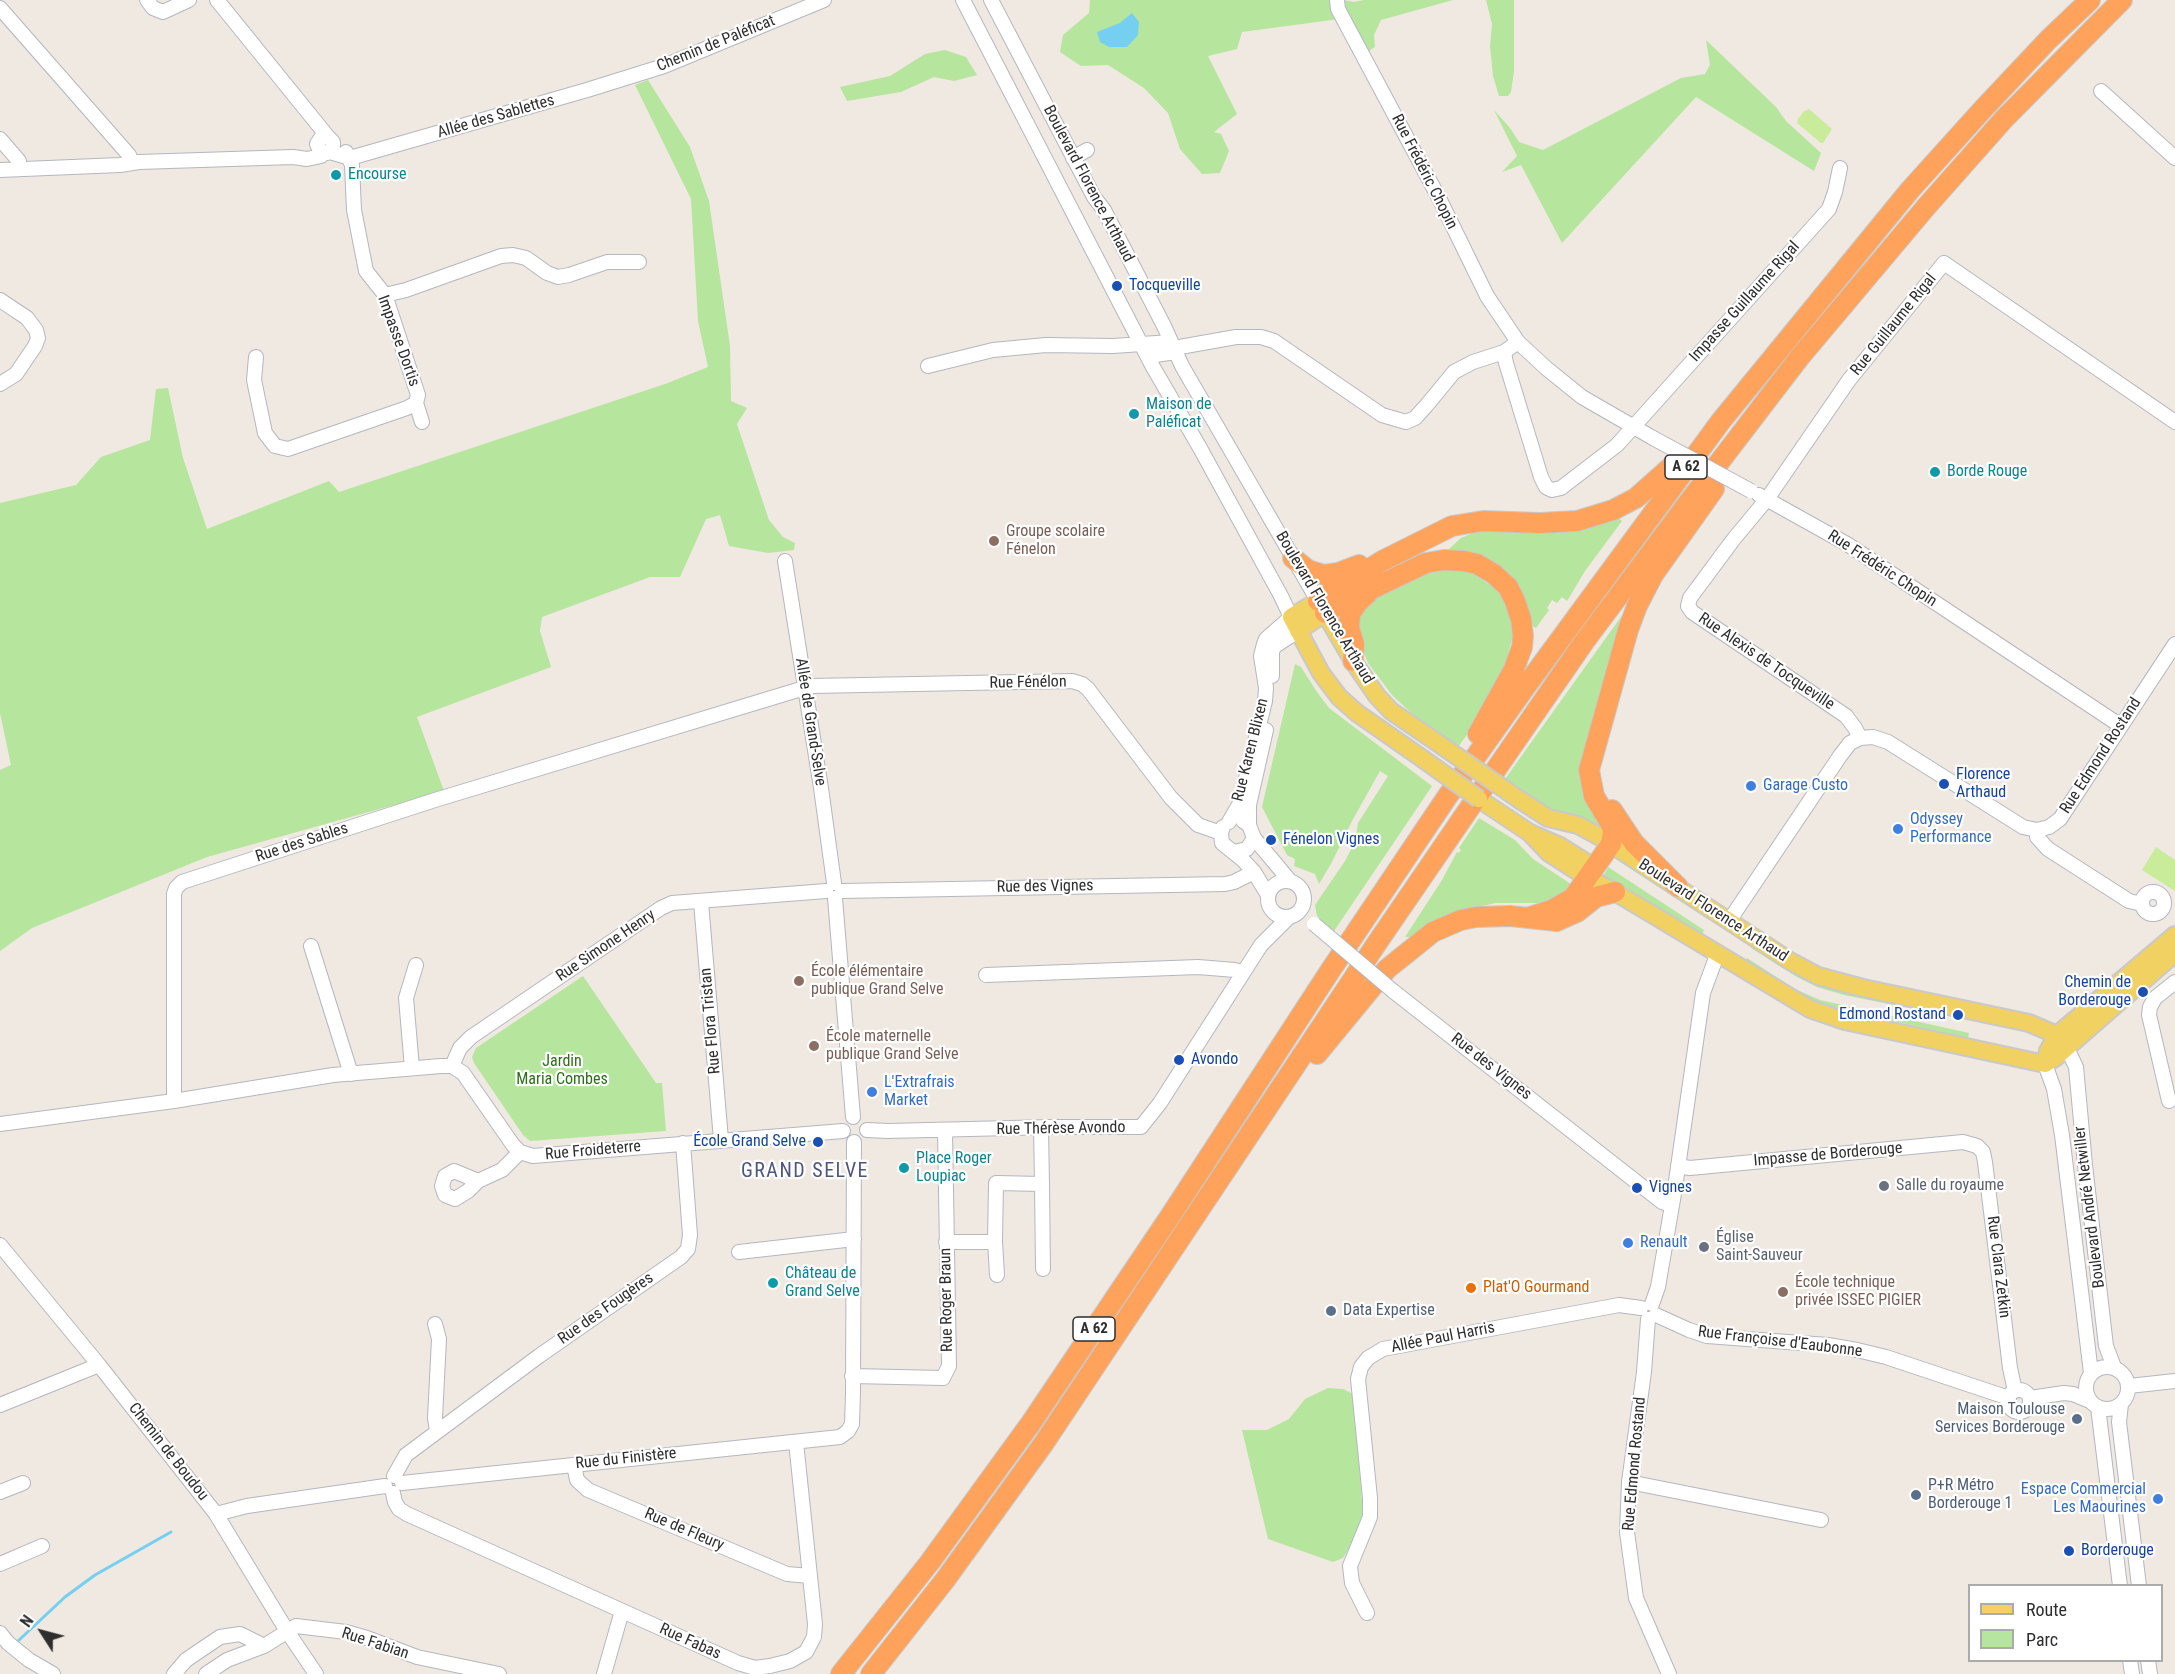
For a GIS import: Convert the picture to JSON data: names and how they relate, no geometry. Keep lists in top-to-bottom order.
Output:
{
  "streets": {
    "highway": ["A 62"],
    "main road": ["Boulevard Florence Arthaud"],
    "street": [
      "Chemin de Paléficat",
      "Allée des Sablettes",
      "Rue Frédéric Chopin",
      "Impasse Guillaume Rigal",
      "Rue Guillaume Rigal",
      "Impasse Dortis",
      "Rue Alexis de Tocqueville",
      "Rue Fénélon",
      "Allée de Grand-Selve",
      "Rue Karen Blixen",
      "Rue Edmond Rostand",
      "Rue des Sables",
      "Rue des Vignes",
      "Rue Simone Henry",
      "Rue Flora Tristan",
      "Rue Thérèse Avondo",
      "Rue Froideterre",
      "Impasse de Borderouge",
      "Boulevard André Netwiller",
      "Rue Clara Zetkin",
      "Rue Roger Braun",
      "Rue des Fougères",
      "Allée Paul Harris",
      "Rue Françoise d'Eaubonne",
      "Chemin de Boudou",
      "Rue du Finistère",
      "Rue de Fleury",
      "Rue Fabas",
      "Rue Fabian"
    ]
  },
  "crossings": [
    ["Chemin de Paléficat", "Allée des Sablettes"],
    ["Allée des Sablettes", "Impasse Dortis"],
    ["Rue Frédéric Chopin", "Impasse Guillaume Rigal"],
    ["Rue Frédéric Chopin", "Rue Guillaume Rigal"],
    ["Rue Frédéric Chopin", "Rue Alexis de Tocqueville"],
    ["Rue Frédéric Chopin", "Rue Edmond Rostand"],
    ["Boulevard Florence Arthaud", "Rue Karen Blixen"],
    ["Boulevard Florence Arthaud", "Rue Edmond Rostand"],
    ["Boulevard Florence Arthaud", "Boulevard André Netwiller"],
    ["Rue Guillaume Rigal", "Rue Alexis de Tocqueville"],
    ["Rue Fénélon", "Allée de Grand-Selve"],
    ["Rue Fénélon", "Rue Karen Blixen"],
    ["Rue Fénélon", "Rue des Sables"],
    ["Allée de Grand-Selve", "Rue des Sables"],
    ["Allée de Grand-Selve", "Rue des Vignes"],
    ["Allée de Grand-Selve", "Rue Simone Henry"],
    ["Allée de Grand-Selve", "Rue Thérèse Avondo"],
    ["Allée de Grand-Selve", "Rue Froideterre"],
    ["Rue Edmond Rostand", "Rue des Vignes"],
    ["Rue Edmond Rostand", "Impasse de Borderouge"],
    ["Rue Edmond Rostand", "Allée Paul Harris"],
    ["Rue Edmond Rostand", "Rue Françoise d'Eaubonne"],
    ["Rue des Vignes", "Rue Simone Henry"],
    ["Rue Simone Henry", "Rue Flora Tristan"],
    ["Rue Flora Tristan", "Rue Froideterre"],
    ["Rue Thérèse Avondo", "Rue Froideterre"],
    ["Rue Thérèse Avondo", "Rue Roger Braun"],
    ["Rue Froideterre", "Rue des Fougères"],
    ["Impasse de Borderouge", "Rue Clara Zetkin"],
    ["Rue Clara Zetkin", "Rue Françoise d'Eaubonne"],
    ["Rue Roger Braun", "Rue du Finistère"],
    ["Rue des Fougères", "Rue du Finistère"],
    ["Rue des Fougères", "Rue Fabas"],
    ["Allée Paul Harris", "Rue Françoise d'Eaubonne"],
    ["Chemin de Boudou", "Rue du Finistère"],
    ["Chemin de Boudou", "Rue Fabian"],
    ["Rue du Finistère", "Rue de Fleury"],
    ["Rue du Finistère", "Rue Fabas"],
    ["Rue de Fleury", "Rue Fabas"]
  ],
  "districts": ["GRAND SELVE"],
  "parks": ["Jardin Maria Combes"],
  "places": [
    "Encourse",
    "Tocqueville",
    "Maison de Paléficat",
    "Borde Rouge",
    "Groupe scolaire Fénelon",
    "Florence Arthaud",
    "Garage Custo",
    "Odyssey Performance",
    "Fénelon Vignes",
    "École élémentaire publique Grand Selve",
    "Chemin de Borderouge",
    "Edmond Rostand",
    "École maternelle publique Grand Selve",
    "Avondo",
    "L'Extrafrais Market",
    "École Grand Selve",
    "Place Roger Loupiac",
    "Salle du royaume",
    "Vignes",
    "Renault",
    "Église Saint-Sauveur",
    "Château de Grand Selve",
    "Plat'O Gourmand",
    "École technique privée ISSEC PIGIER",
    "Data Expertise",
    "Maison Toulouse Services Borderouge",
    "P+R Métro Borderouge 1",
    "Espace Commercial Les Maourines",
    "Borderouge"
  ],
  "legend": ["Route", "Parc"],
  "north": "top left"
}
